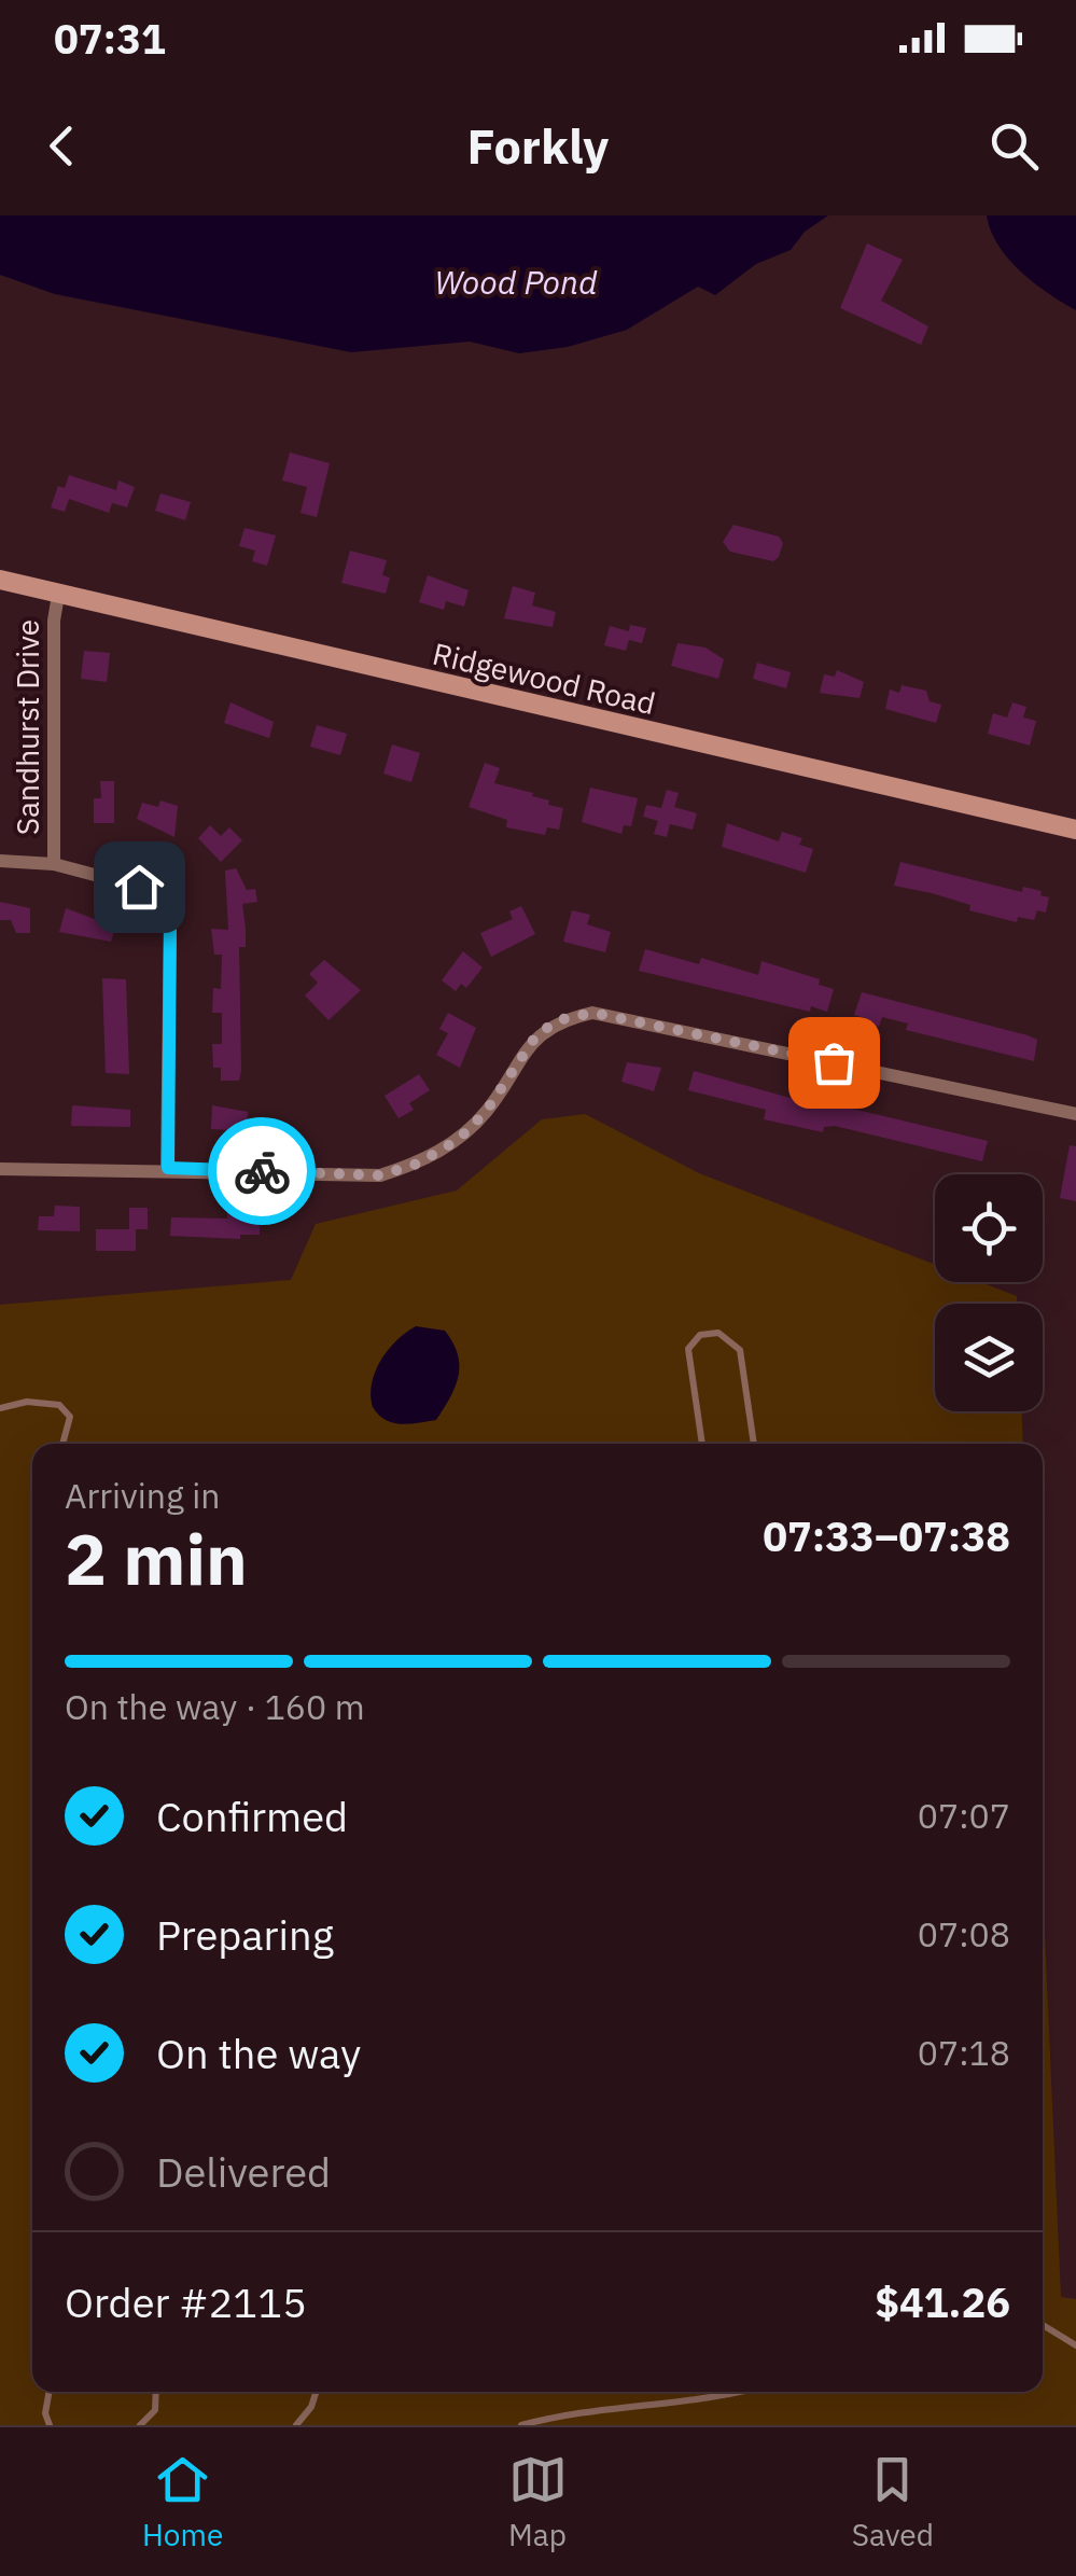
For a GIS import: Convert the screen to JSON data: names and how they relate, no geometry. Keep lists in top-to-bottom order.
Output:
{
  "streets": {
    "main road": ["Ridgewood Road"],
    "street": ["Sandhurst Drive"]
  },
  "crossings": [
    ["Ridgewood Road", "Sandhurst Drive"]
  ],
  "water": ["Wood Pond"],
  "page": {
    "status": "07:31",
    "header": "Forkly",
    "heading": ["2 min", "Arriving in", "07:33–07:38"],
    "panel": ["Order #2115", "$41.26"],
    "bar": "On the way · 160 m",
    "list": [
      ["Confirmed", "07:07"],
      ["Preparing", "07:08"],
      ["On the way", "07:18"],
      "Delivered"
    ],
    "tabs": ["Home", "Map", "Saved"]
  }
}
